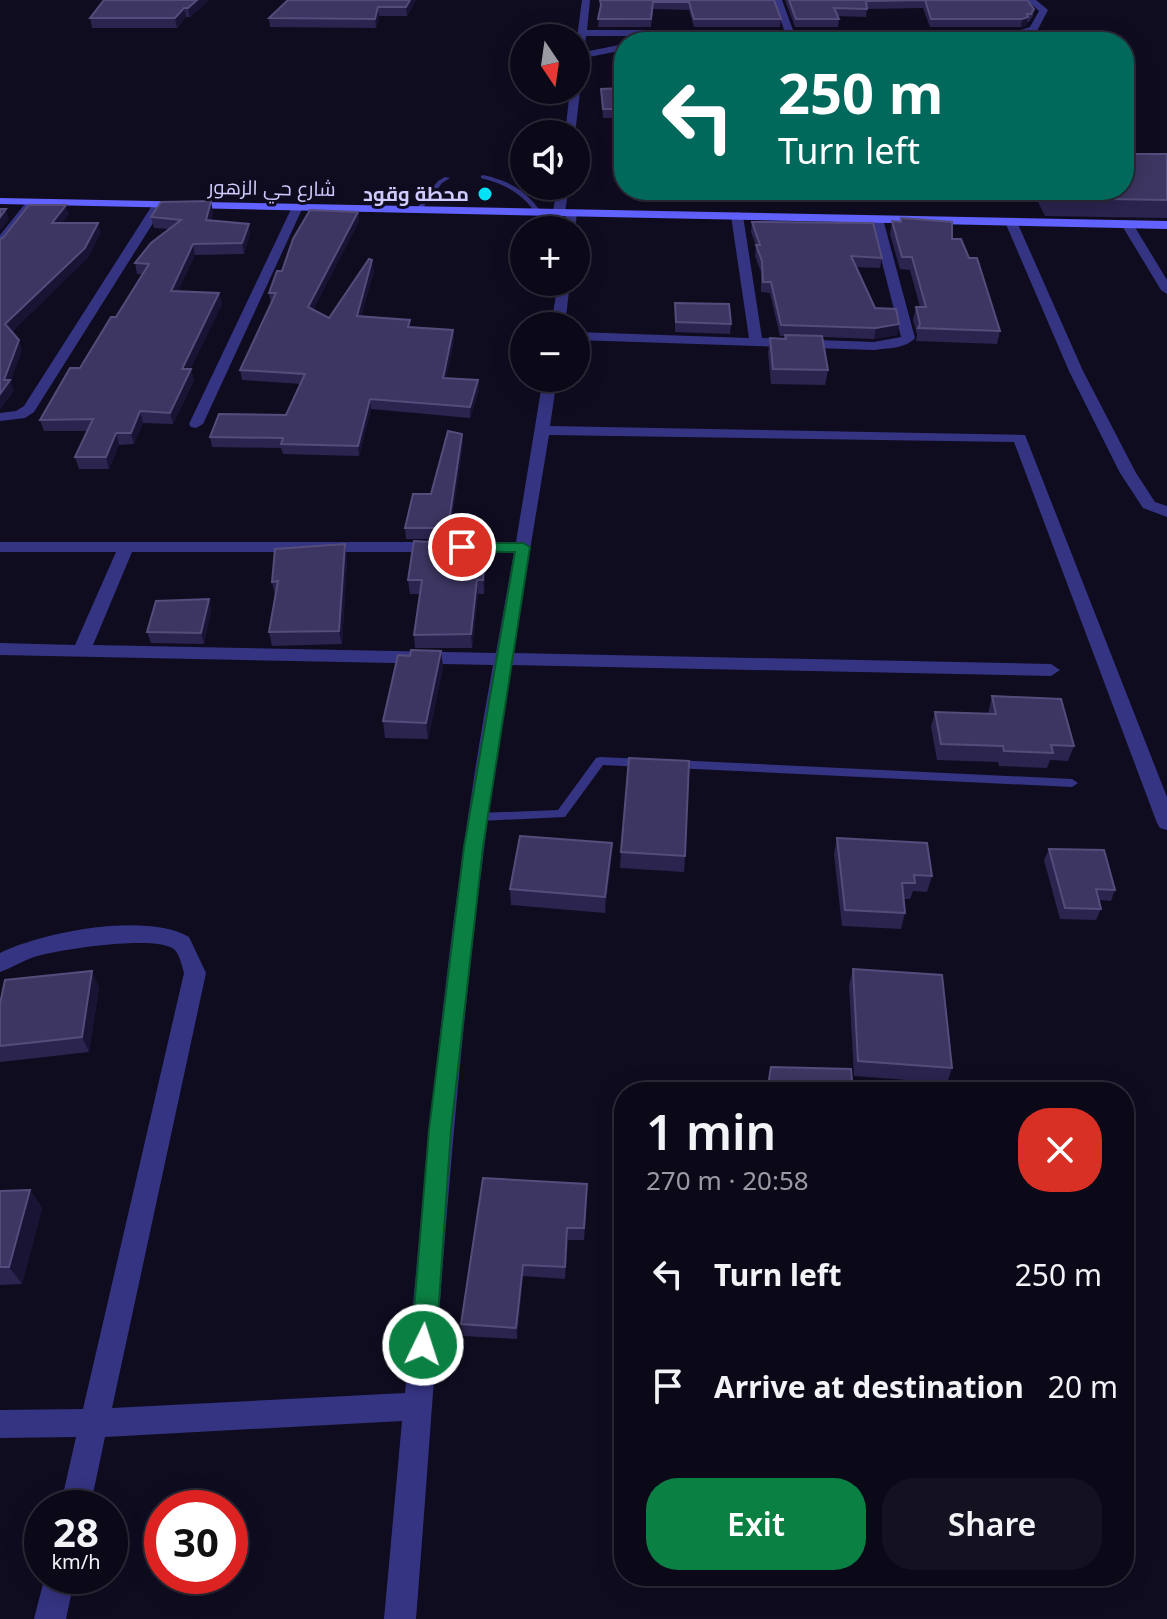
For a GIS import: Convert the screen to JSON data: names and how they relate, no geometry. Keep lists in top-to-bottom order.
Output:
{
  "streets": {
    "street": ["شارع حي الزهور"]
  },
  "places": ["محطة وقود"],
  "north": "bottom",
  "page": {
    "map_buttons": ["+", "−"],
    "turn": ["250 m", "Turn left"],
    "heading": ["1 min", "270 m · 20:58"],
    "list": [
      {
        "name": "Turn left",
        "value": "250 m"
      },
      {
        "name": "Arrive at destination",
        "value": "20 m"
      }
    ],
    "buttons": ["Exit", "Share"],
    "speed": "28 km/h",
    "limit": "30"
  }
}
